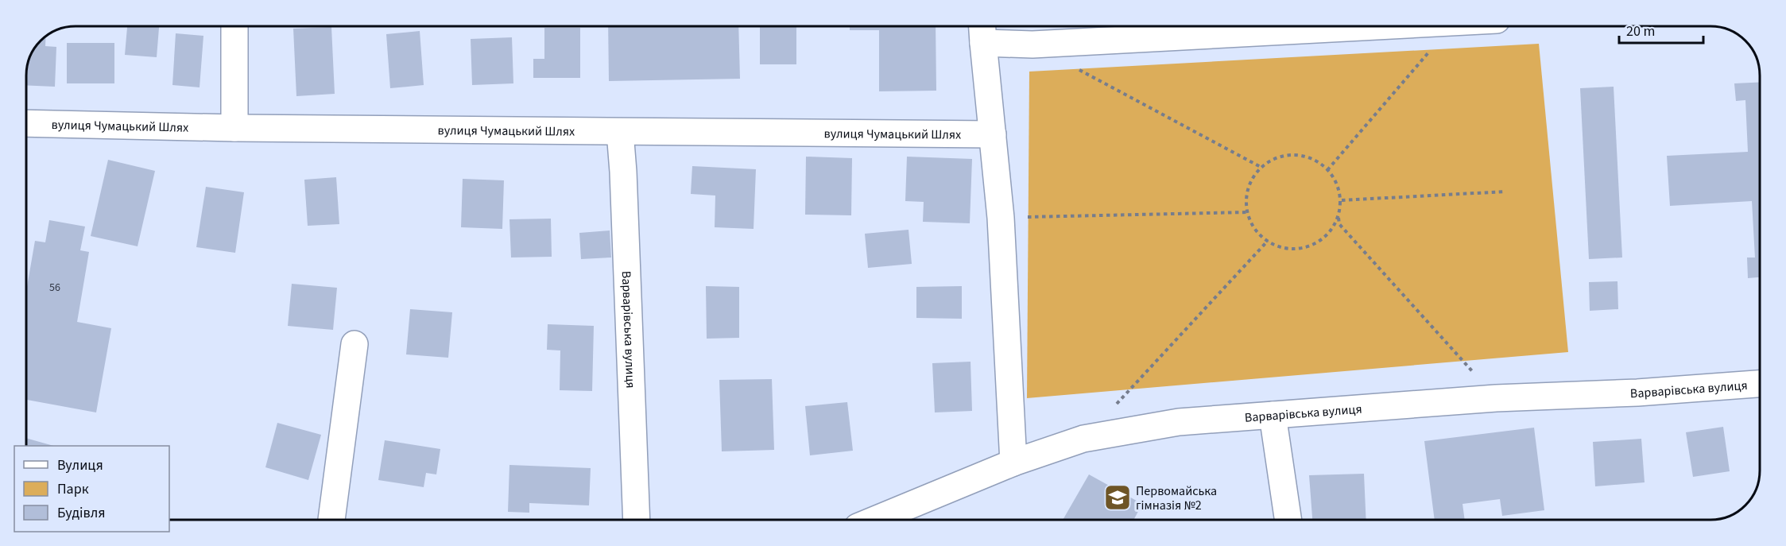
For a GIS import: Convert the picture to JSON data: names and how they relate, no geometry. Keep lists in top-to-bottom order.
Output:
{
  "streets": {
    "street": ["вулиця Чумацький Шлях", "Варварівська вулиця"]
  },
  "crossings": [
    ["вулиця Чумацький Шлях", "Варварівська вулиця"]
  ],
  "places": {
    "school or university": ["Первомайська гімназія №2"]
  },
  "house_numbers": ["56"],
  "legend": ["Вулиця", "Парк", "Будівля"],
  "scale_bar": "20 m"
}
